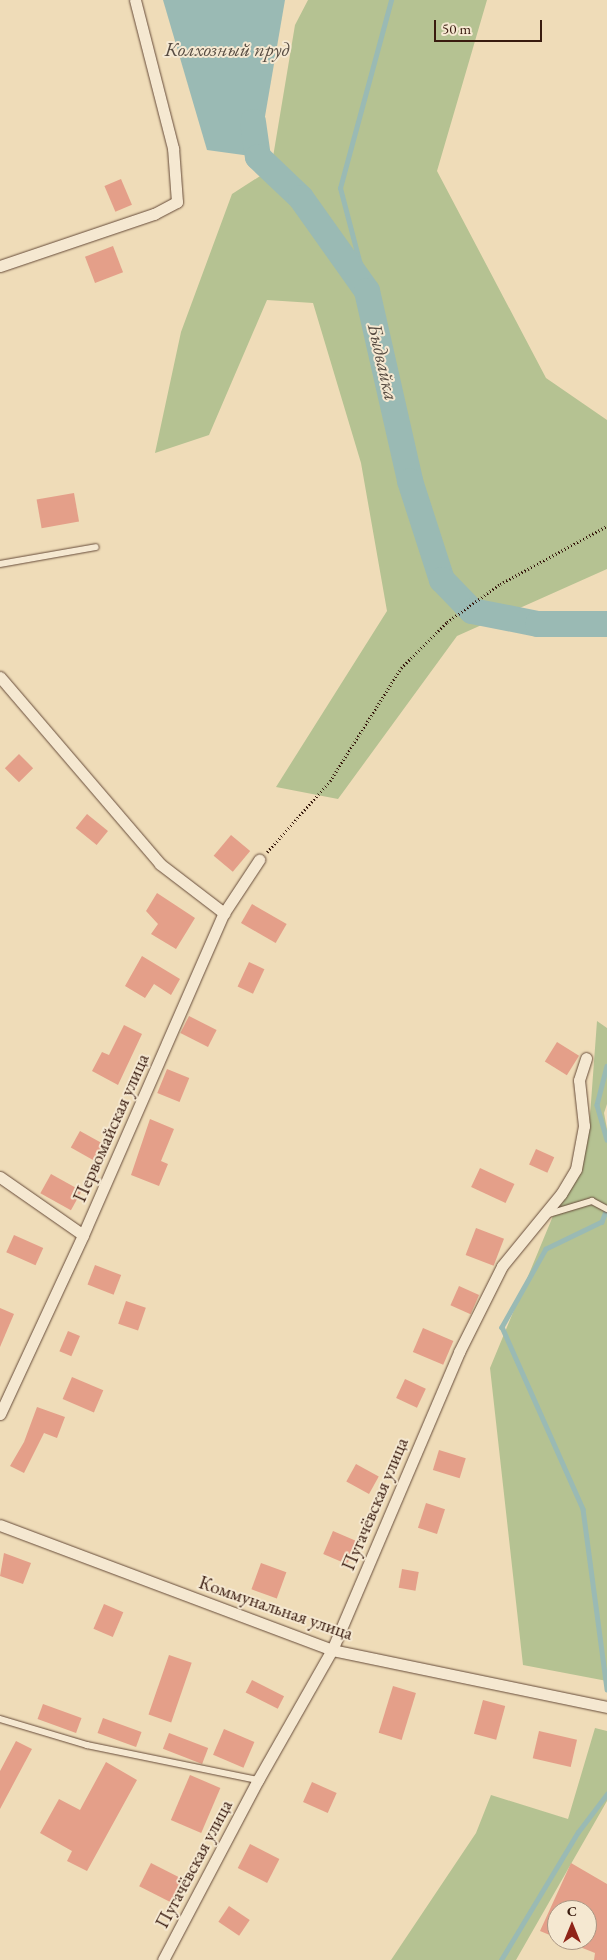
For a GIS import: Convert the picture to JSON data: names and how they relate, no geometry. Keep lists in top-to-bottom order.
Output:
{
  "streets": {
    "street": ["Первомайская улица", "Пугачёвская улица", "Коммунальная улица"]
  },
  "crossings": [
    ["Пугачёвская улица", "Коммунальная улица"]
  ],
  "water": ["Колхозный пруд", "Быдвайка"],
  "scale_bar": "50 m",
  "north": "top"
}
